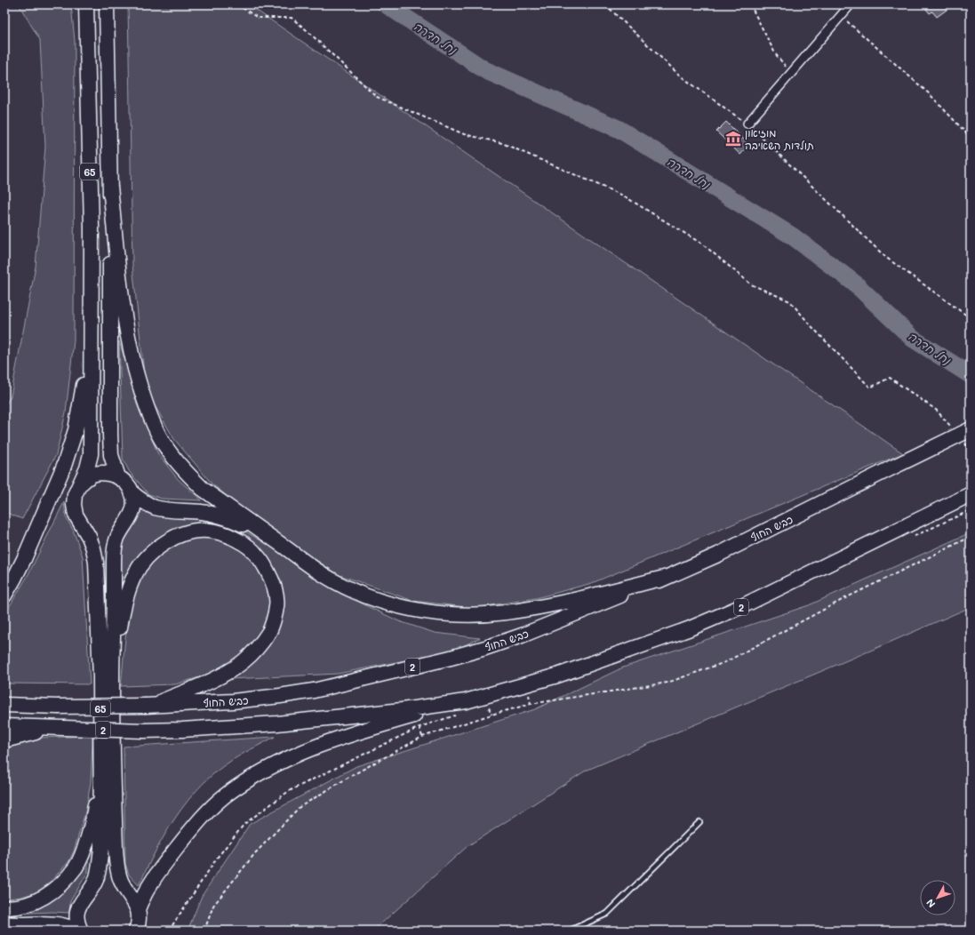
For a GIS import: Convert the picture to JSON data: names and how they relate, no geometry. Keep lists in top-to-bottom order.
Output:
{
  "streets": {
    "highway": ["65", "כביש החוף", "2"]
  },
  "water": ["נחל חדרה"],
  "places": {
    "museum": ["מוזיאון תולדות השאיבה"]
  },
  "north": "bottom left"
}
